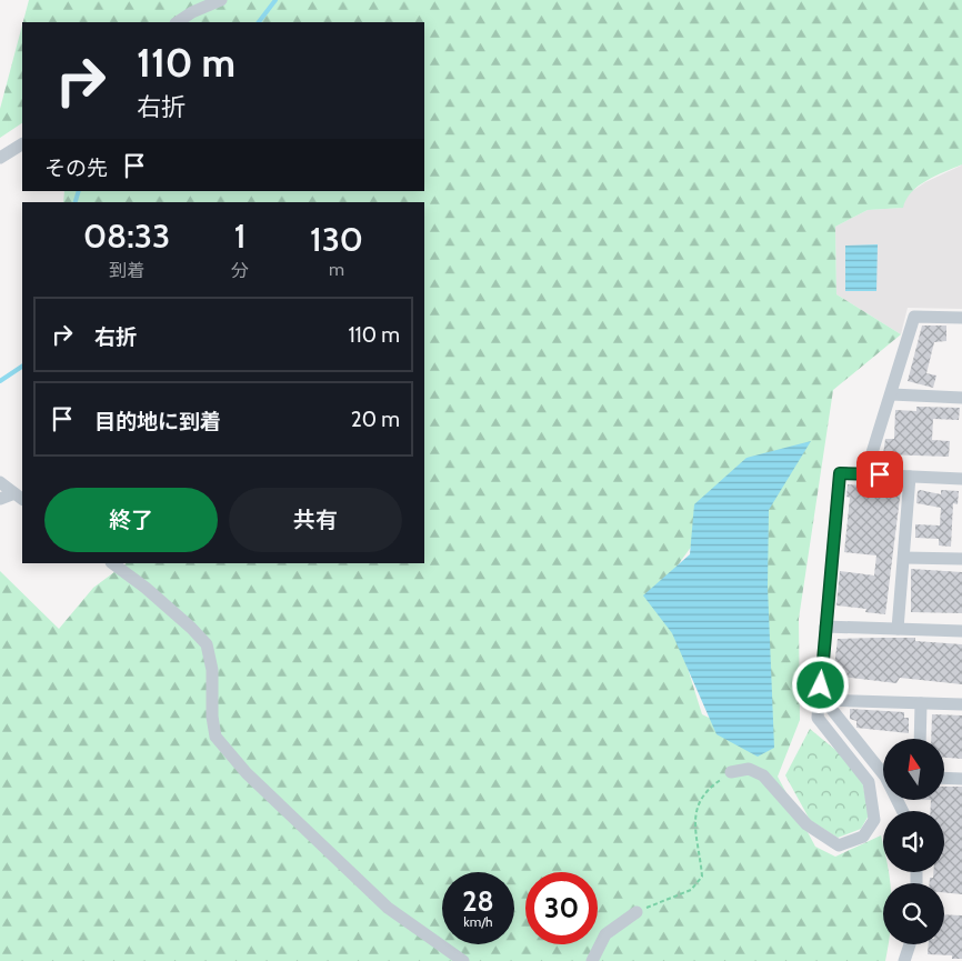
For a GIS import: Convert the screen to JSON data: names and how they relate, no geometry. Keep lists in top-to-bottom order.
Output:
{
  "north": "top",
  "page": {
    "turn": ["110 m", "右折"],
    "then": "その先",
    "eta": [
      "08:33",
      "到着",
      "1",
      "分",
      "130",
      "m"
    ],
    "list": [
      {
        "name": "右折",
        "value": "110 m"
      },
      {
        "name": "目的地に到着",
        "value": "20 m"
      }
    ],
    "buttons": ["終了", "共有"],
    "speed": "28 km/h",
    "limit": "30"
  }
}
